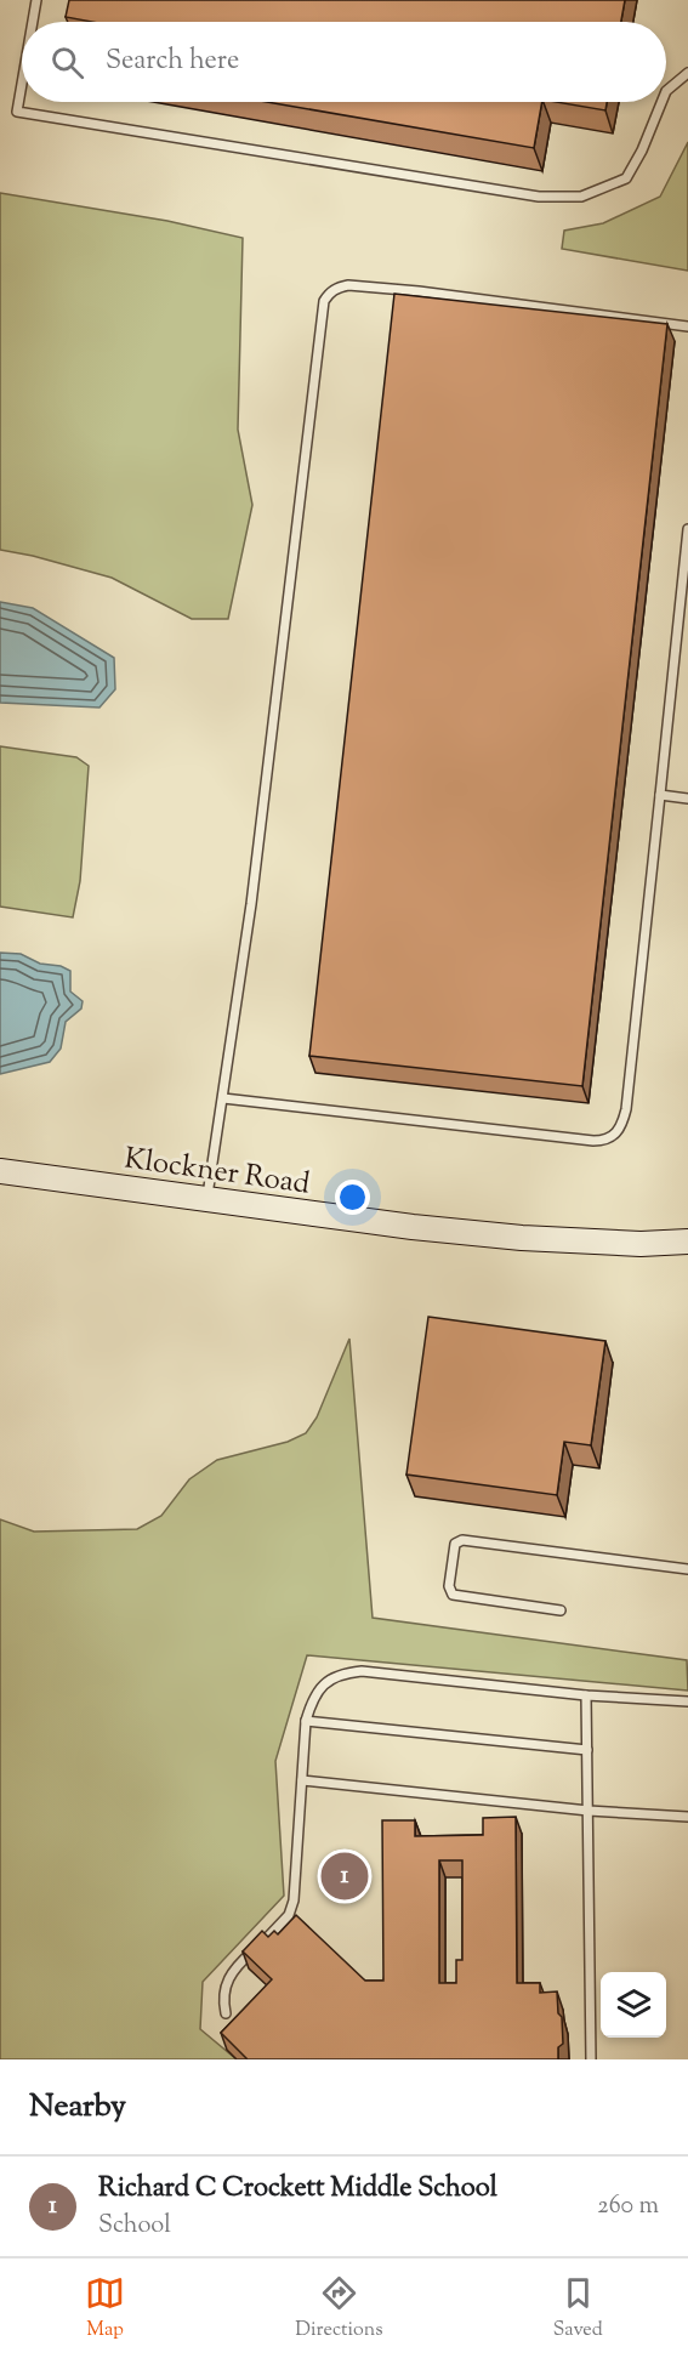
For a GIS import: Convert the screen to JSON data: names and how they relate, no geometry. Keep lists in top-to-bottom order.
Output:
{
  "streets": {
    "main road": ["Klockner Road"]
  },
  "page": {
    "search": "Search here",
    "pins": "1",
    "heading": "Nearby",
    "list": [
      {
        "mark": "1",
        "name": "Richard C Crockett Middle School",
        "note": "School",
        "value": "260 m"
      }
    ],
    "nav": ["Map", "Directions", "Saved"]
  }
}
